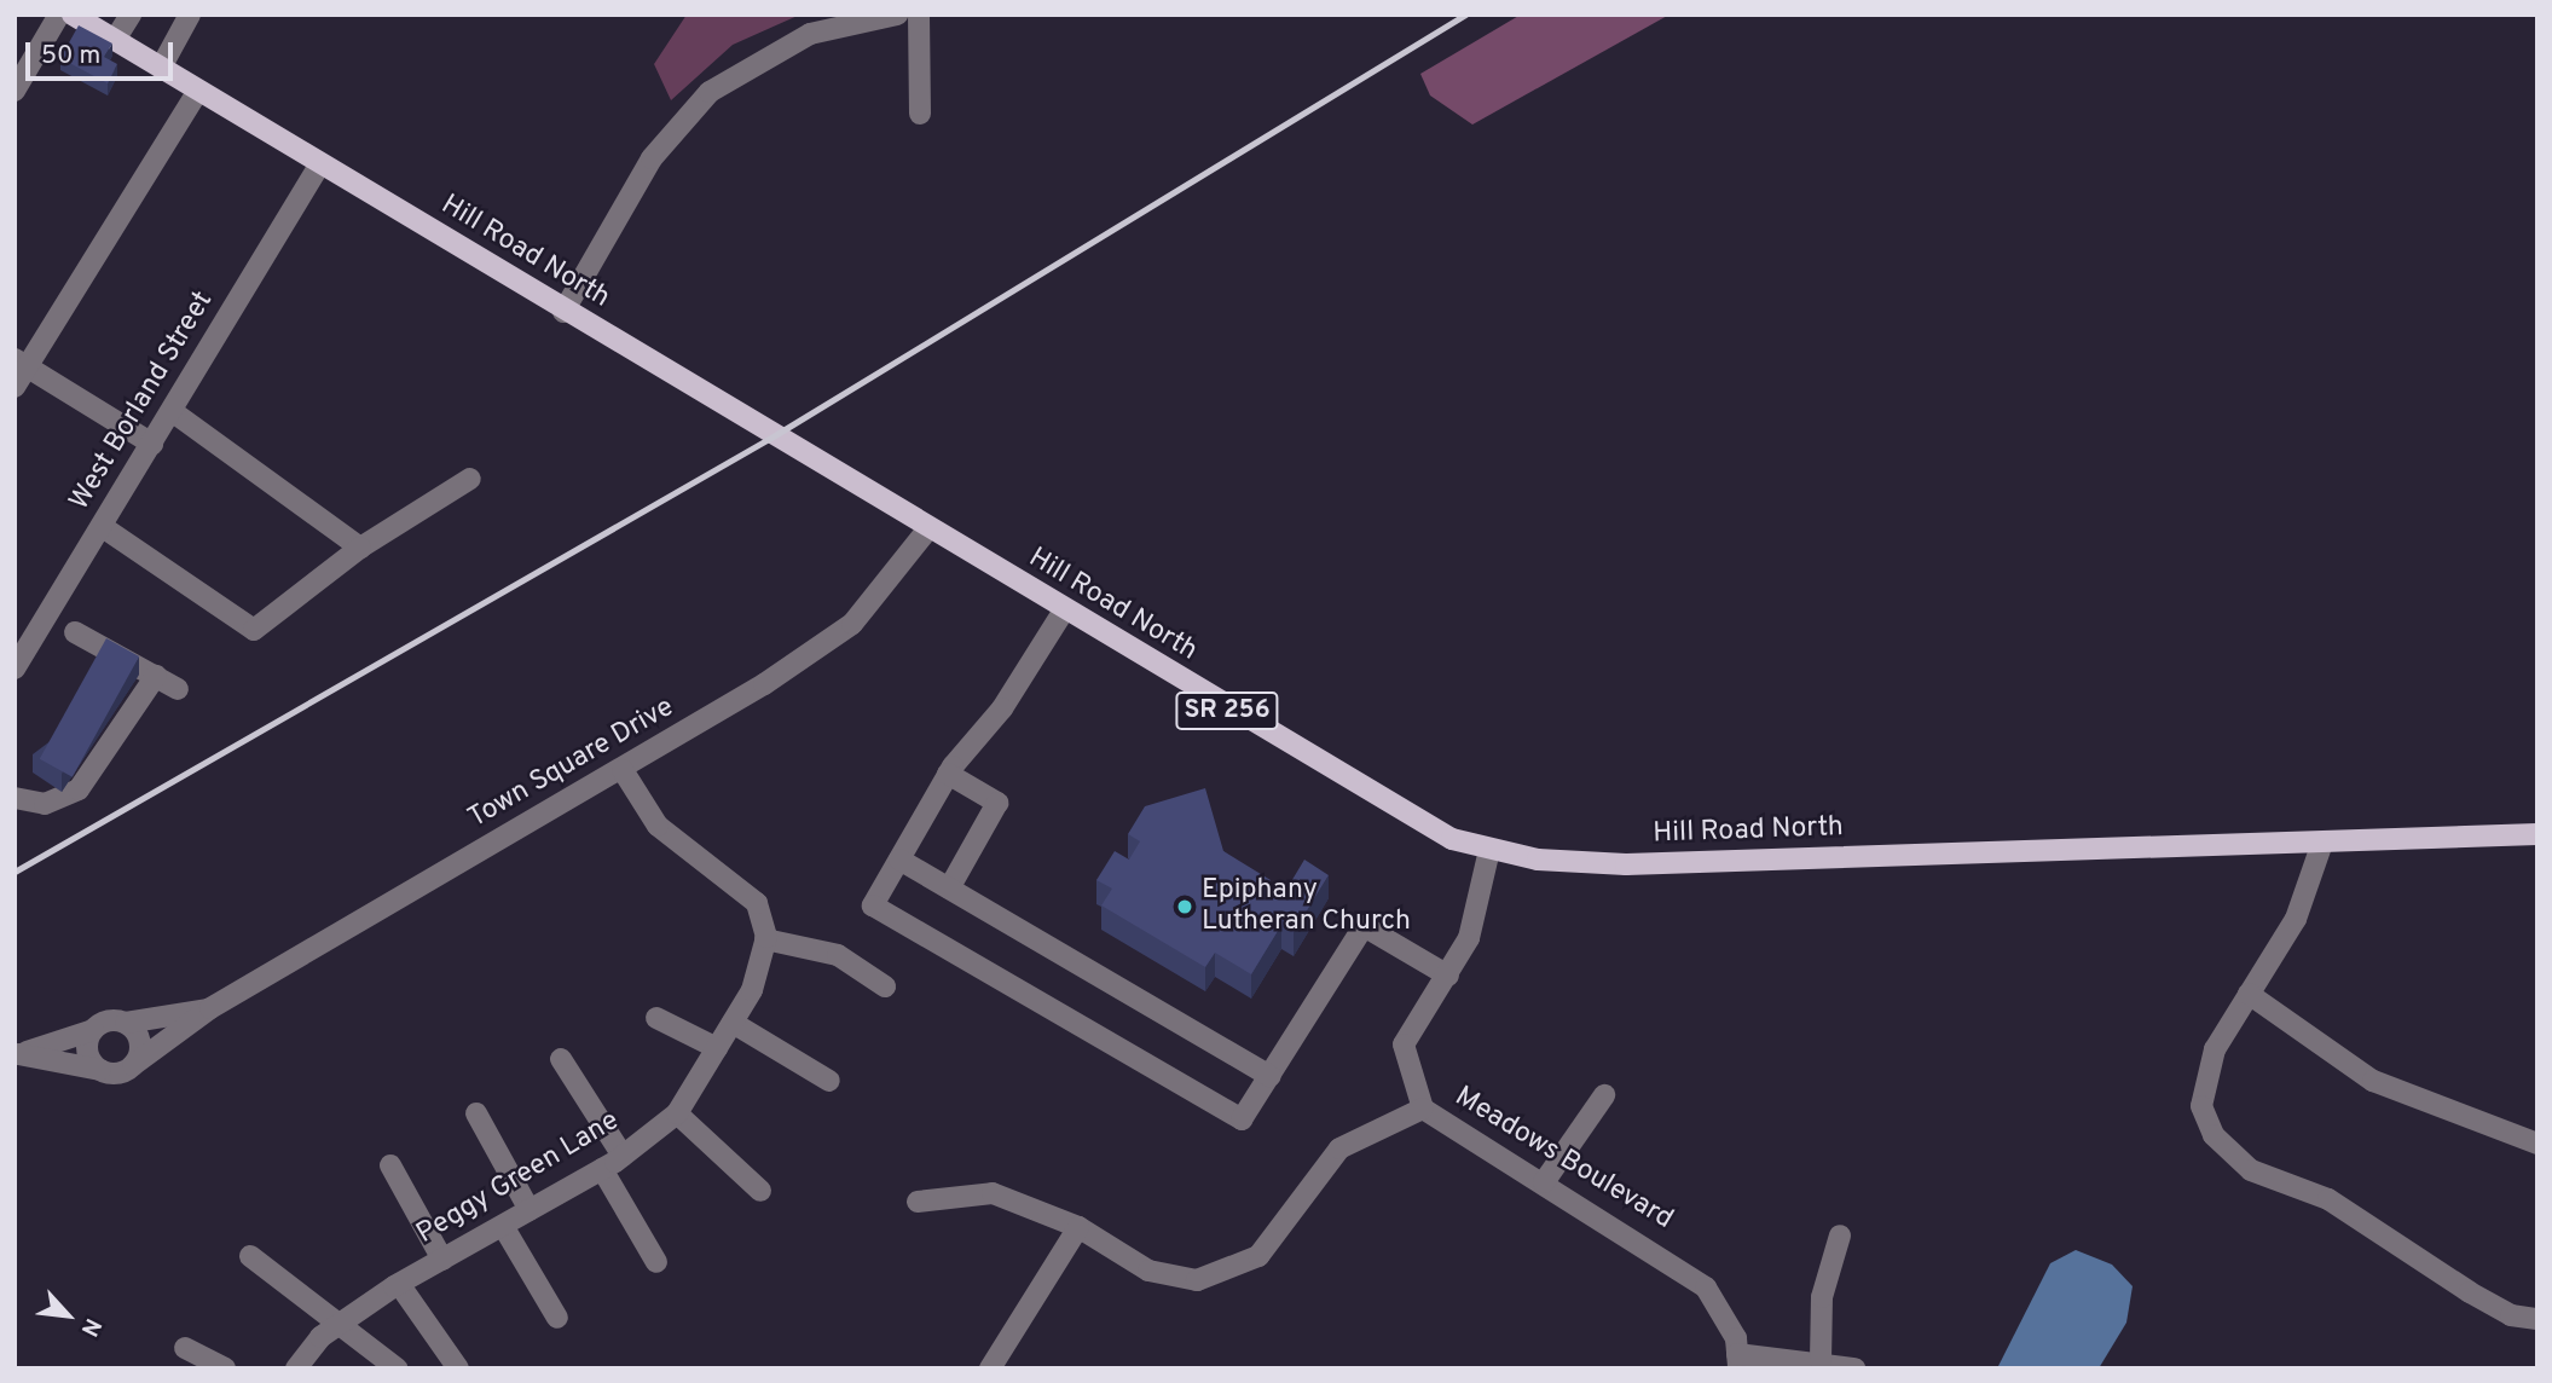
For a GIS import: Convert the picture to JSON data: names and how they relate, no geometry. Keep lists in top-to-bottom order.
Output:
{
  "streets": {
    "main road": ["Hill Road North", "SR 256"],
    "street": [
      "West Borland Street",
      "Town Square Drive",
      "Meadows Boulevard",
      "Peggy Green Lane"
    ]
  },
  "crossings": [
    ["Hill Road North", "West Borland Street"],
    ["Hill Road North", "Town Square Drive"],
    ["Hill Road North", "Meadows Boulevard"]
  ],
  "places": ["Epiphany Lutheran Church"],
  "scale_bar": "50 m",
  "north": "bottom right"
}
